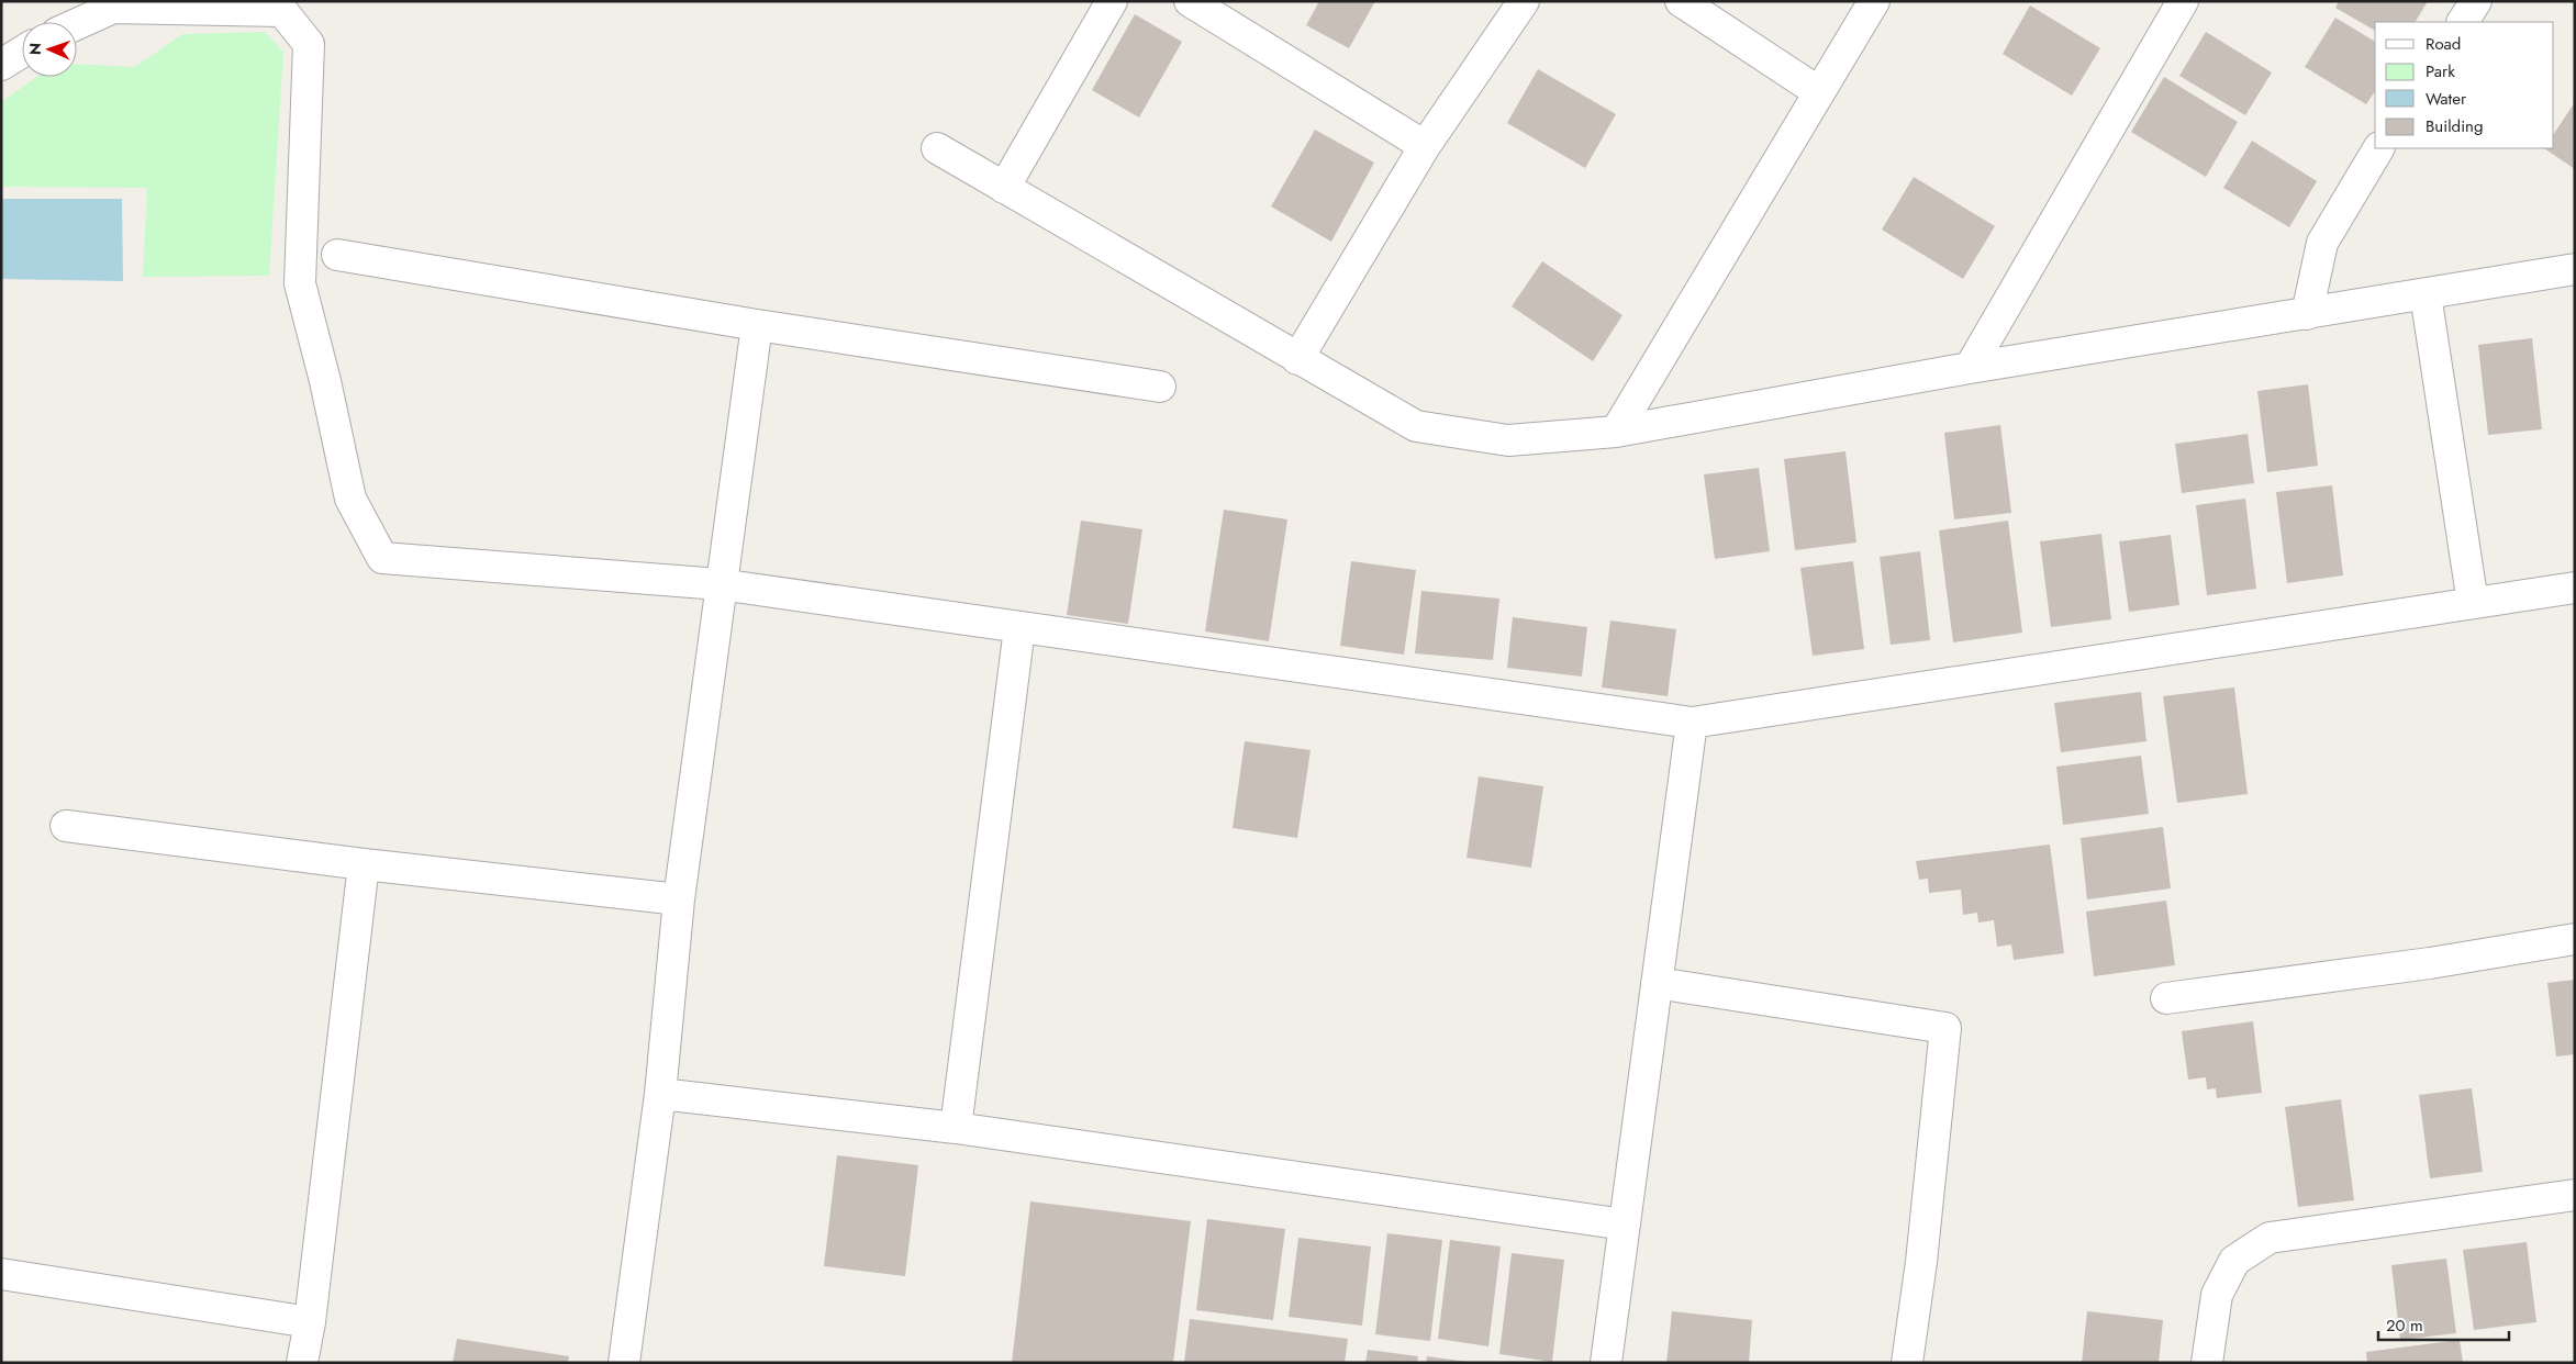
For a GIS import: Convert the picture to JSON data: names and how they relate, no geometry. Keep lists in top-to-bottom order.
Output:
{
  "legend": [
    "Road",
    "Park",
    "Water",
    "Building"
  ],
  "scale_bar": "20 m",
  "north": "left"
}
